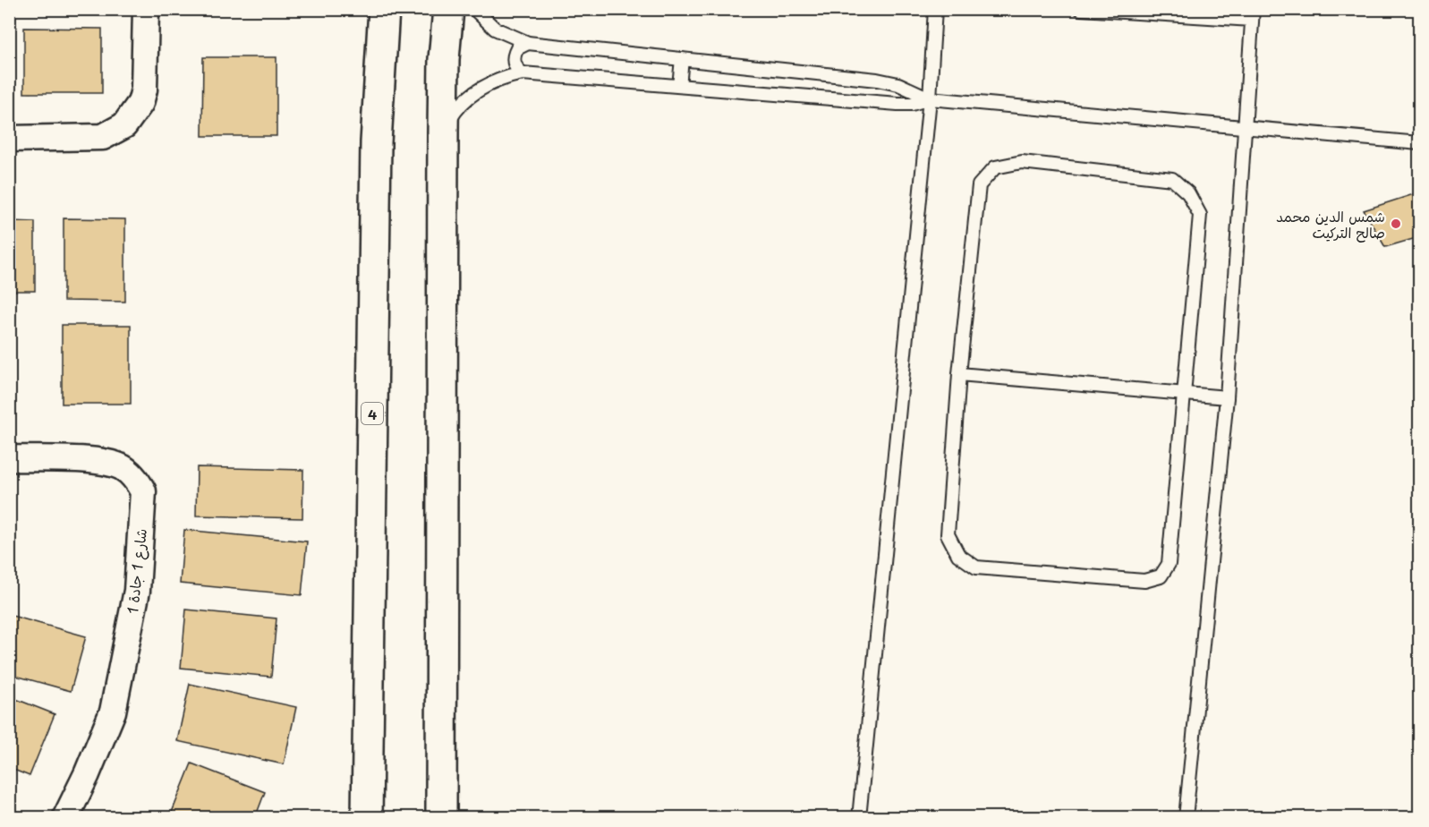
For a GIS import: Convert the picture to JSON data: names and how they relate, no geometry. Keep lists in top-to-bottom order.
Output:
{
  "streets": {
    "main road": ["4"],
    "street": ["شارع 1 جادة 1"]
  },
  "places": ["شمس الدين محمد صالح التركيت"]
}
